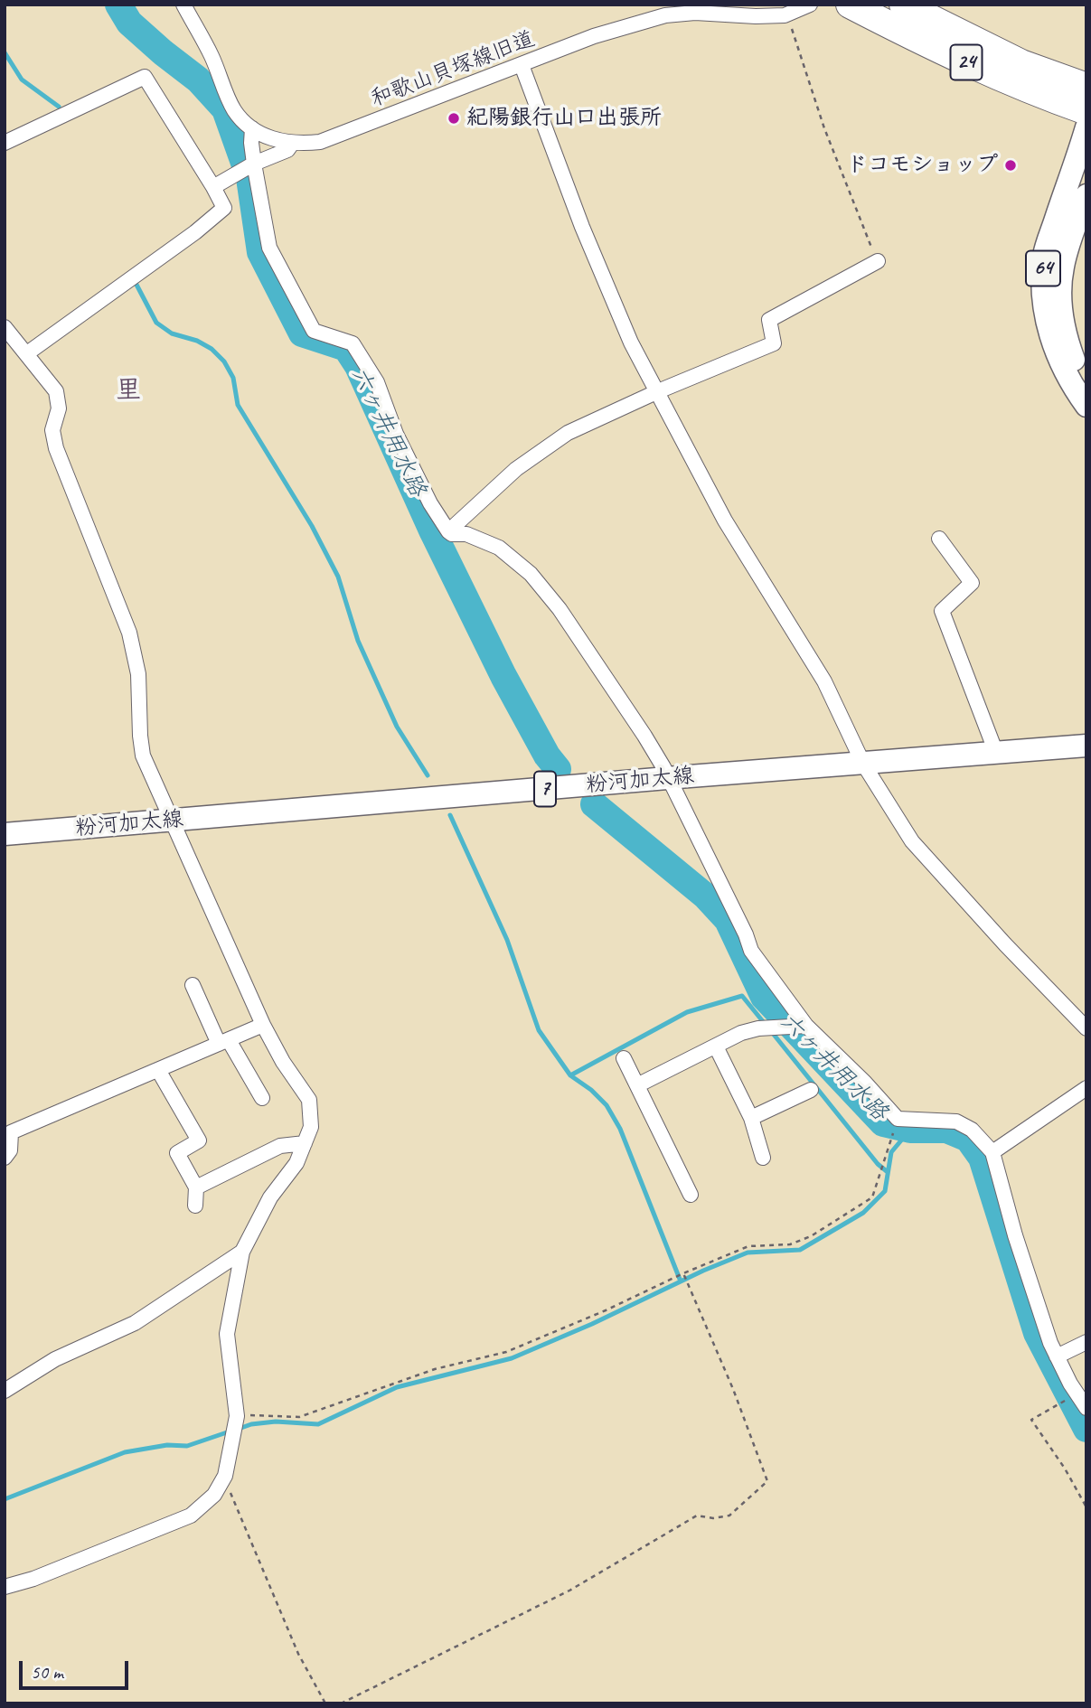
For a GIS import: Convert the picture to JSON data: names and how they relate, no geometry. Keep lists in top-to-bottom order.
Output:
{
  "streets": {
    "highway": ["24"],
    "main road": ["64", "粉河加太線", "7"],
    "street": ["和歌山貝塚線旧道"]
  },
  "districts": ["里"],
  "water": ["六ヶ井用水路"],
  "places": ["紀陽銀行山口出張所", "ドコモショップ"],
  "scale_bar": "50 m"
}
